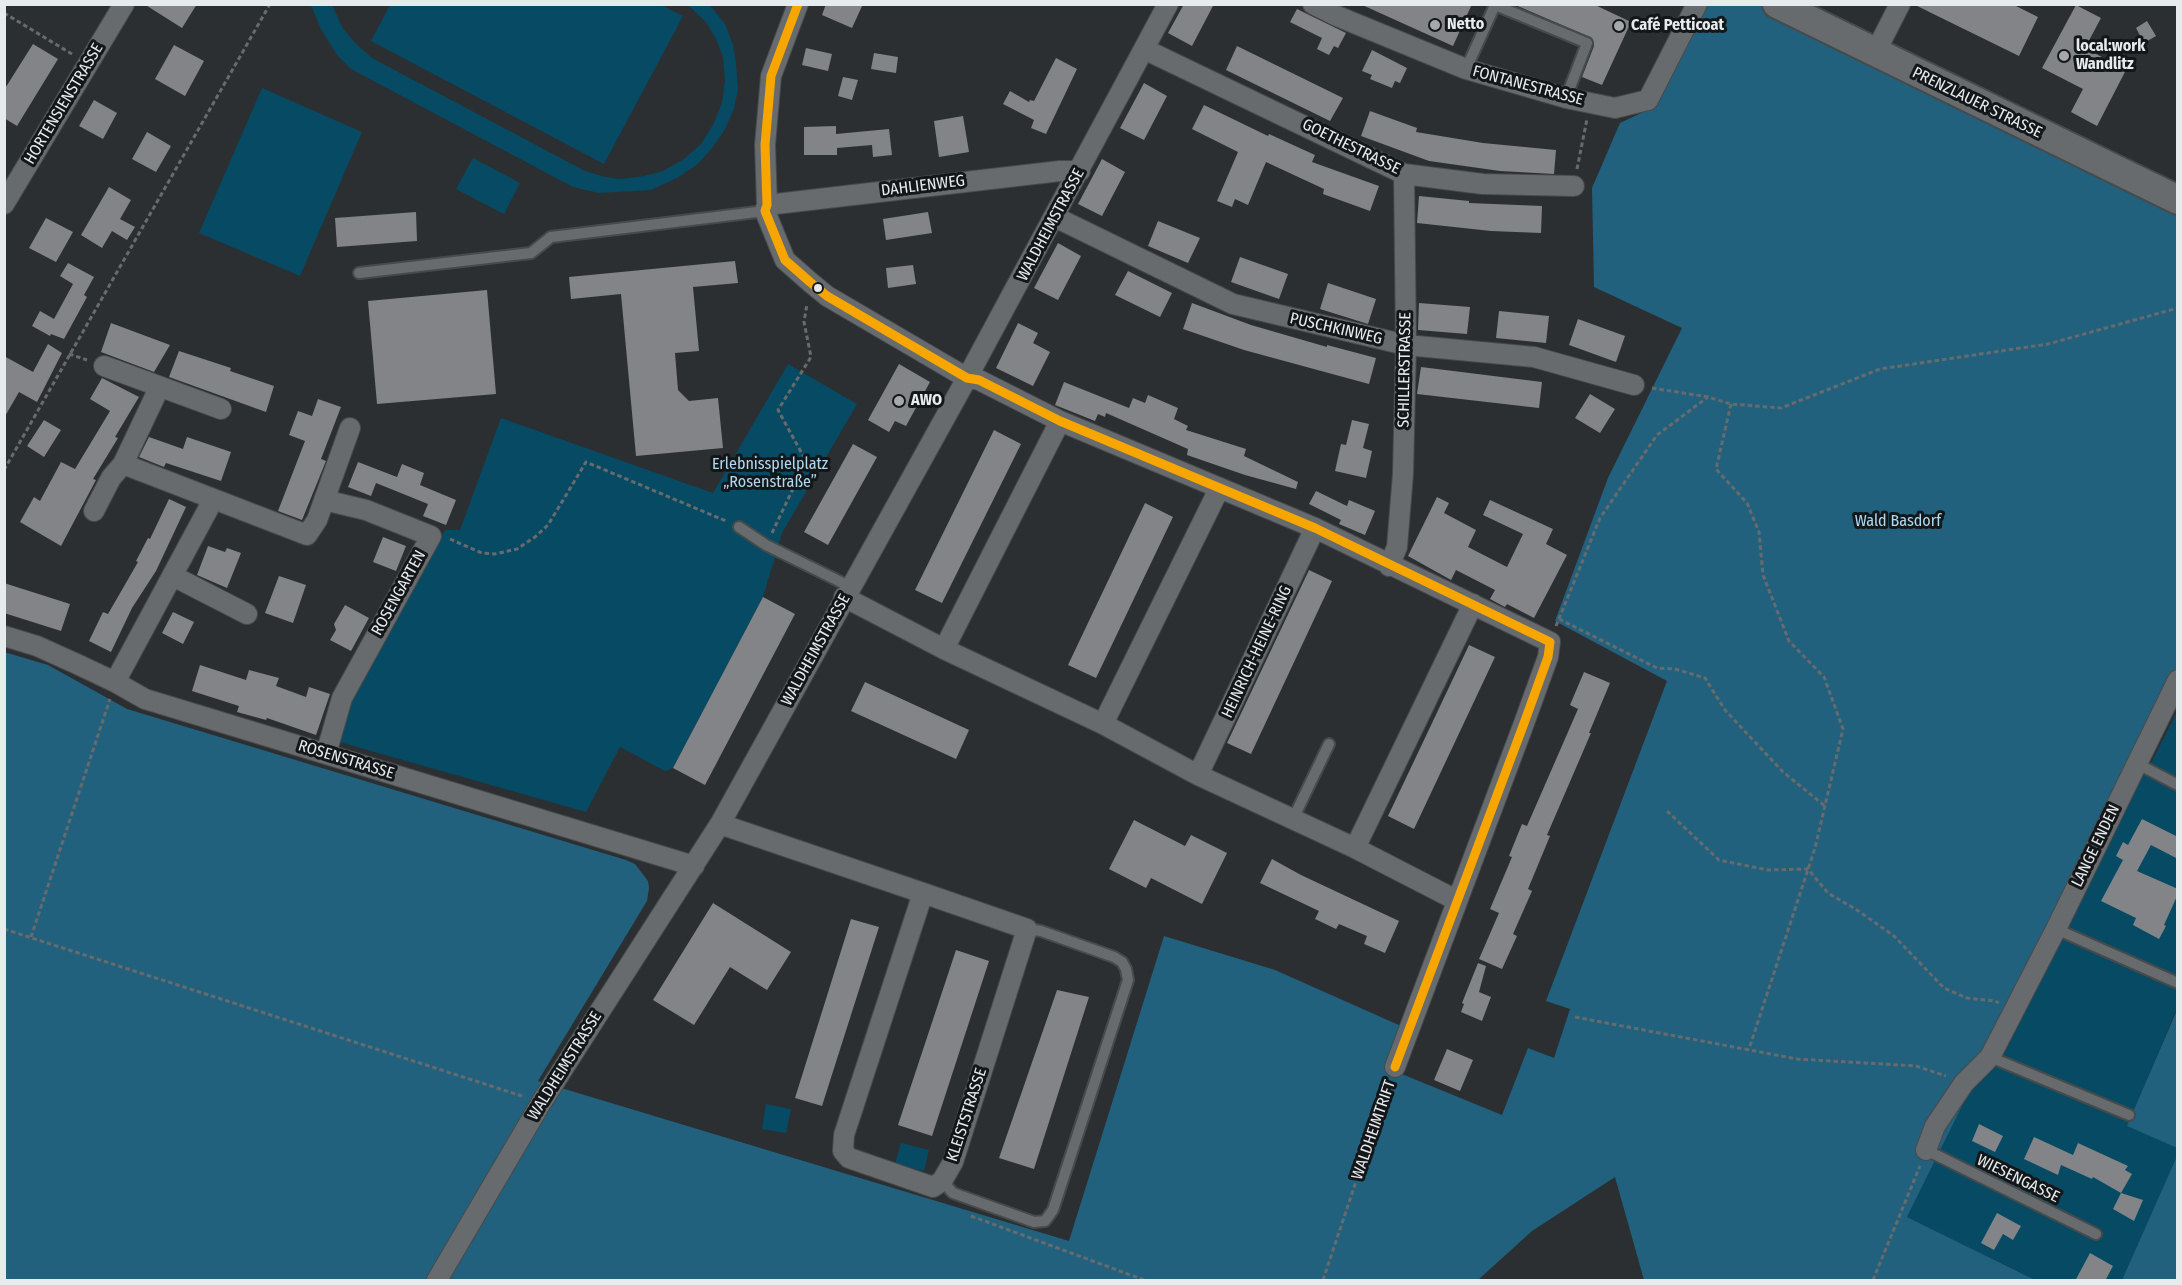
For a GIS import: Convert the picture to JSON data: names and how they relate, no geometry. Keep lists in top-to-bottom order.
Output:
{
  "streets": {
    "main road": ["PRENZLAUER STRASSE"],
    "street": [
      "FONTANESTRASSE",
      "HORTENSIENSTRASSE",
      "GOETHESTRASSE",
      "DAHLIENWEG",
      "WALDHEIMSTRASSE",
      "PUSCHKINWEG",
      "SCHILLERSTRASSE",
      "ROSENGARTEN",
      "HEINRICH-HEINE-RING",
      "ROSENSTRASSE",
      "LANGE ENDEN",
      "KLEISTSTRASSE",
      "WALDHEIMTRIFT"
    ],
    "lane": ["WIESENGASSE"]
  },
  "crossings": [
    ["GOETHESTRASSE", "WALDHEIMSTRASSE"],
    ["GOETHESTRASSE", "SCHILLERSTRASSE"],
    ["DAHLIENWEG", "WALDHEIMSTRASSE"],
    ["WALDHEIMSTRASSE", "PUSCHKINWEG"],
    ["WALDHEIMSTRASSE", "ROSENSTRASSE"],
    ["PUSCHKINWEG", "SCHILLERSTRASSE"],
    ["ROSENGARTEN", "ROSENSTRASSE"],
    ["LANGE ENDEN", "WIESENGASSE"]
  ],
  "parks": ["Erlebnisspielplatz „Rosenstraße”", "Wald Basdorf"],
  "places": [
    "Netto",
    "Café Petticoat",
    "local:work Wandlitz",
    "AWO"
  ]
}
